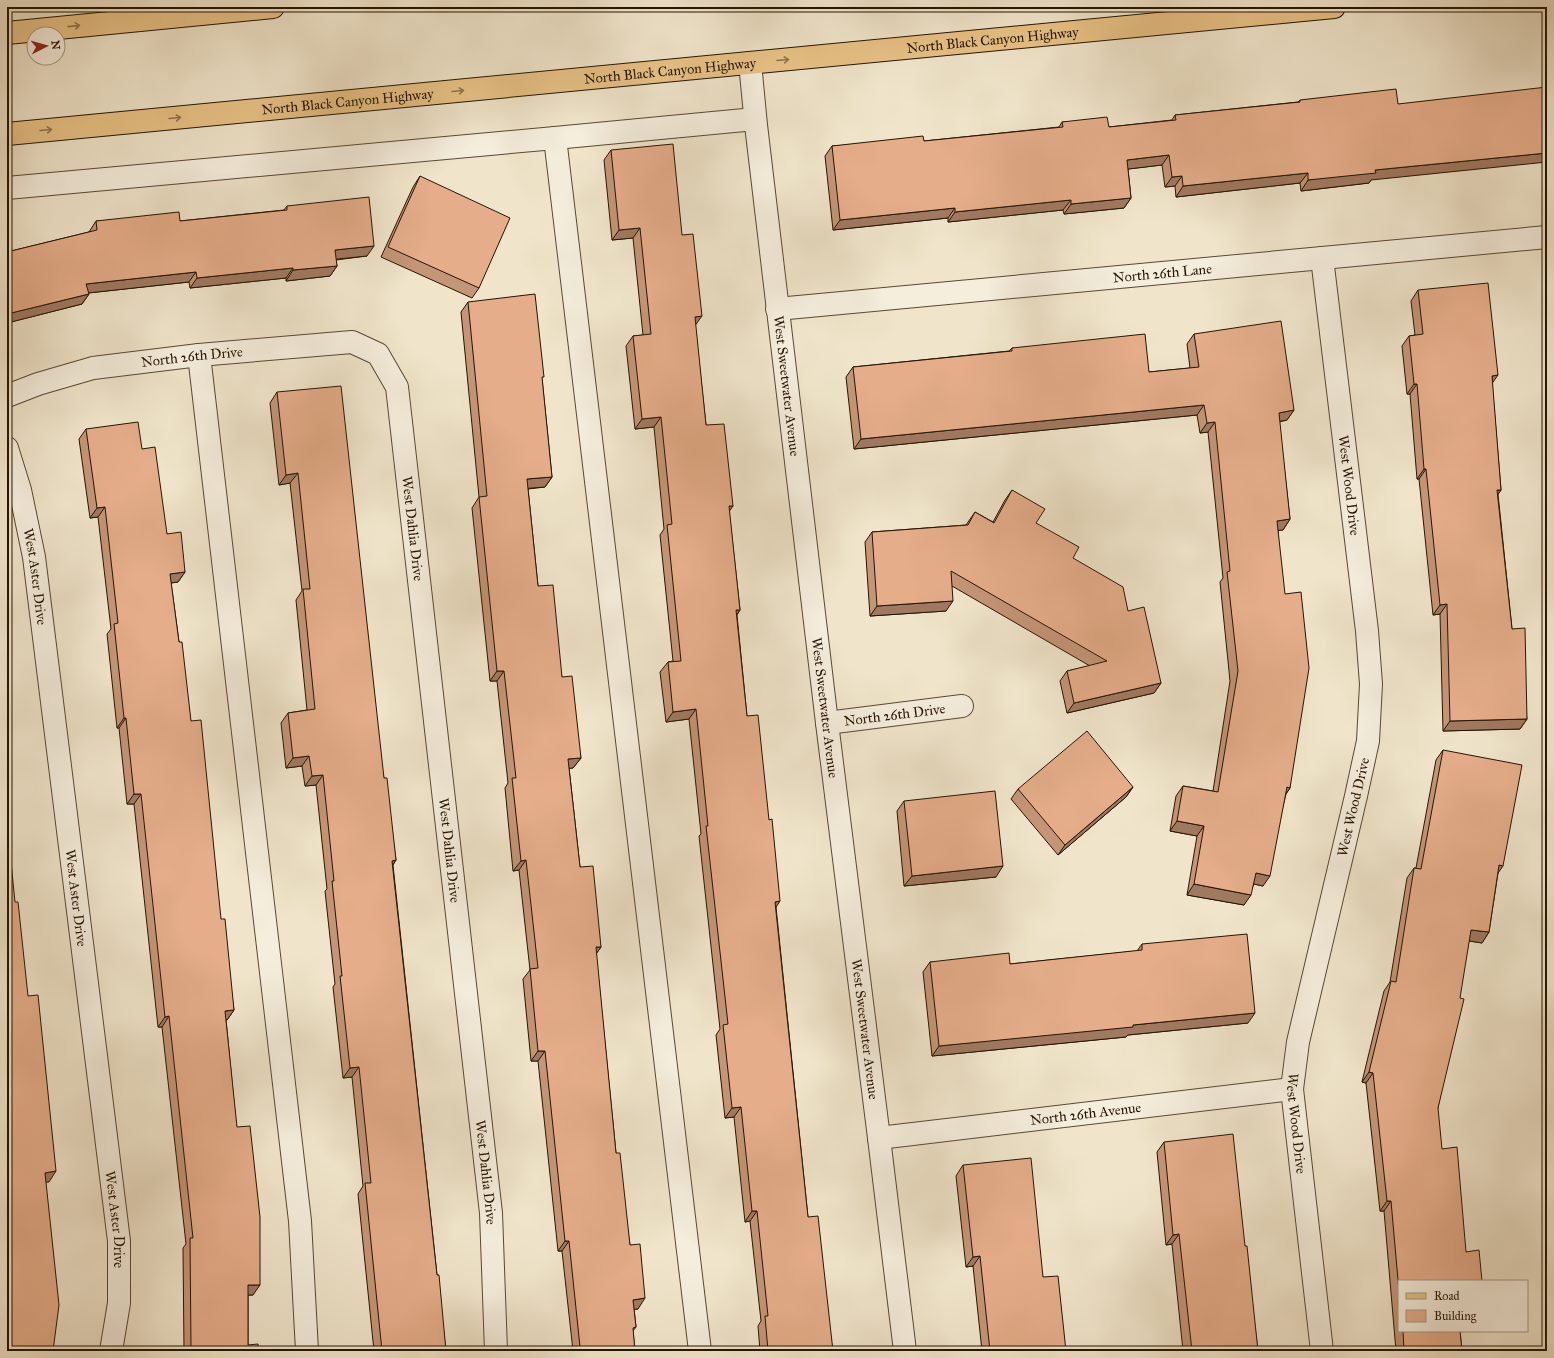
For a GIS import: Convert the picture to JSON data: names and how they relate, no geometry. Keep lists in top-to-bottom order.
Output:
{
  "streets": {
    "main road": ["North Black Canyon Highway"],
    "street": [
      "North 26th Lane",
      "North 26th Drive",
      "West Sweetwater Avenue",
      "West Wood Drive",
      "West Dahlia Drive",
      "West Aster Drive",
      "North 26th Avenue"
    ]
  },
  "crossings": [
    ["North Black Canyon Highway", "West Sweetwater Avenue"],
    ["North 26th Lane", "West Sweetwater Avenue"],
    ["North 26th Lane", "West Wood Drive"],
    ["North 26th Drive", "West Sweetwater Avenue"],
    ["North 26th Drive", "West Dahlia Drive"],
    ["West Sweetwater Avenue", "North 26th Avenue"],
    ["West Wood Drive", "North 26th Avenue"]
  ],
  "one_way": ["North Black Canyon Highway"],
  "legend": ["Road", "Building"],
  "north": "right"
}
